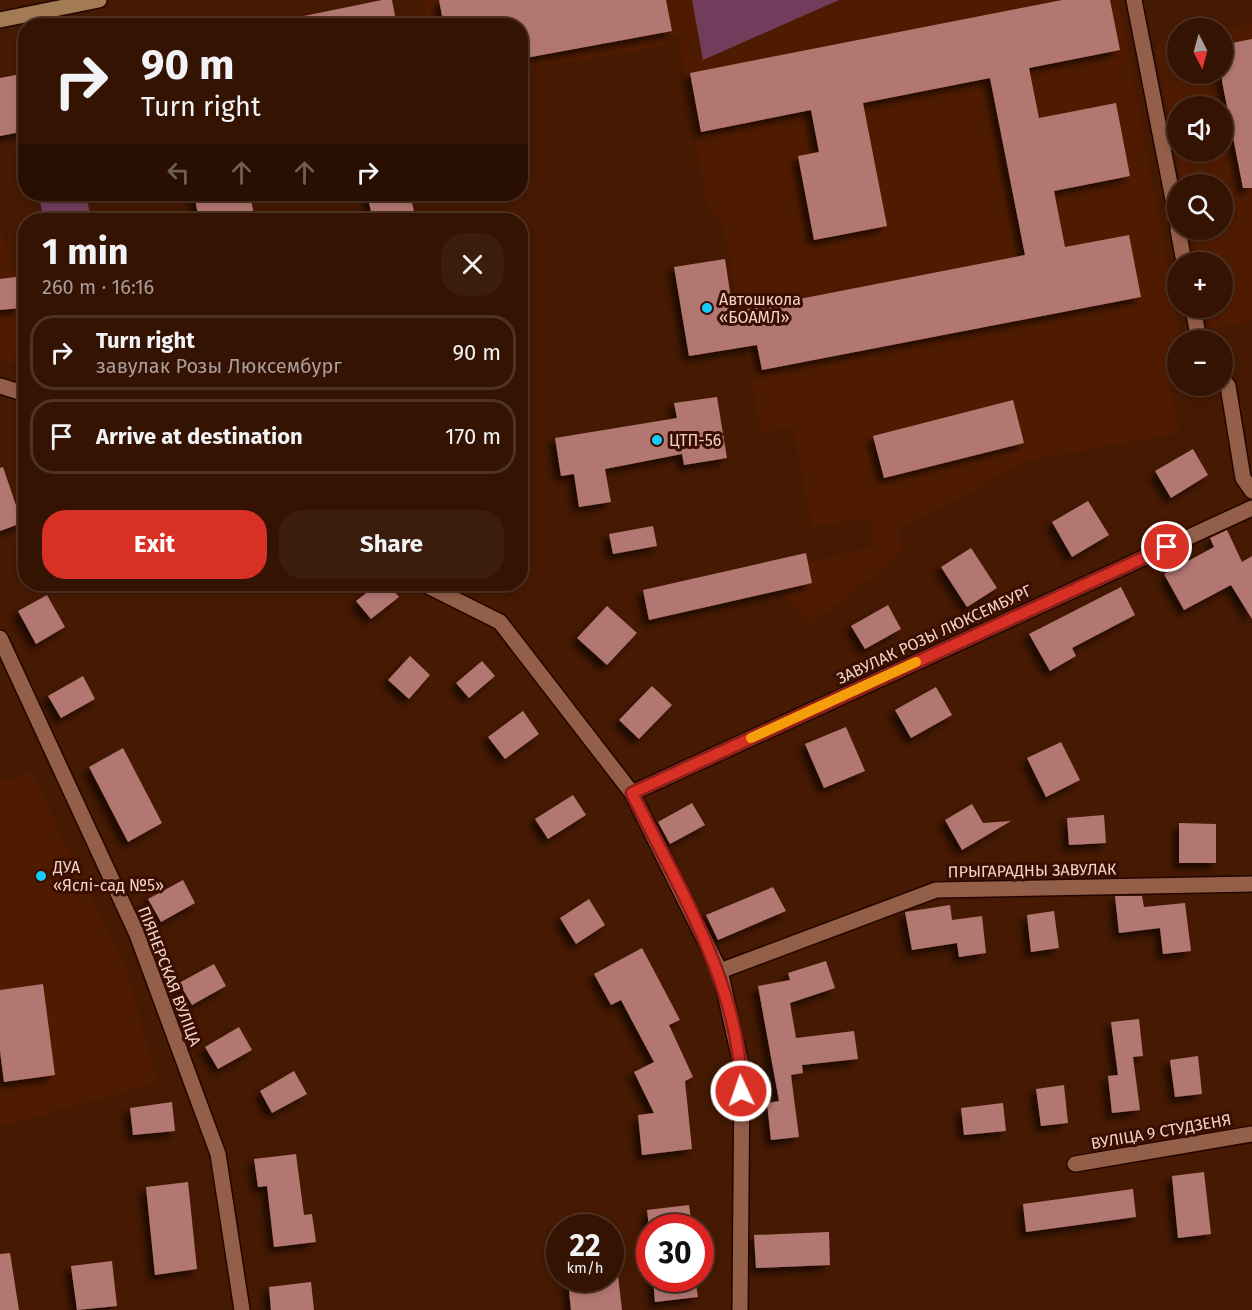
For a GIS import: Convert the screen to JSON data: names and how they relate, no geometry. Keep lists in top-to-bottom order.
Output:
{
  "streets": {
    "street": [
      "ЗАВУЛАК РОЗЫ ЛЮКСЕМБУРГ",
      "ПРЫГАРАДНЫ ЗАВУЛАК",
      "ПІЯНЕРСКАЯ ВУЛІЦА",
      "ВУЛІЦА 9 СТУДЗЕНЯ"
    ]
  },
  "places": ["Автошкола «БОАМЛ»", "ЦТП-56", "ДУА «Яслі-сад №5»"],
  "north": "bottom",
  "page": {
    "map_buttons": ["+", "−"],
    "turn": ["90 m", "Turn right"],
    "heading": ["1 min", "260 m · 16:16"],
    "list": [
      {
        "name": "Turn right",
        "note": "завулак Розы Люксембург",
        "value": "90 m"
      },
      {
        "name": "Arrive at destination",
        "value": "170 m"
      }
    ],
    "buttons": ["Exit", "Share"],
    "speed": "22 km/h",
    "limit": "30"
  }
}
